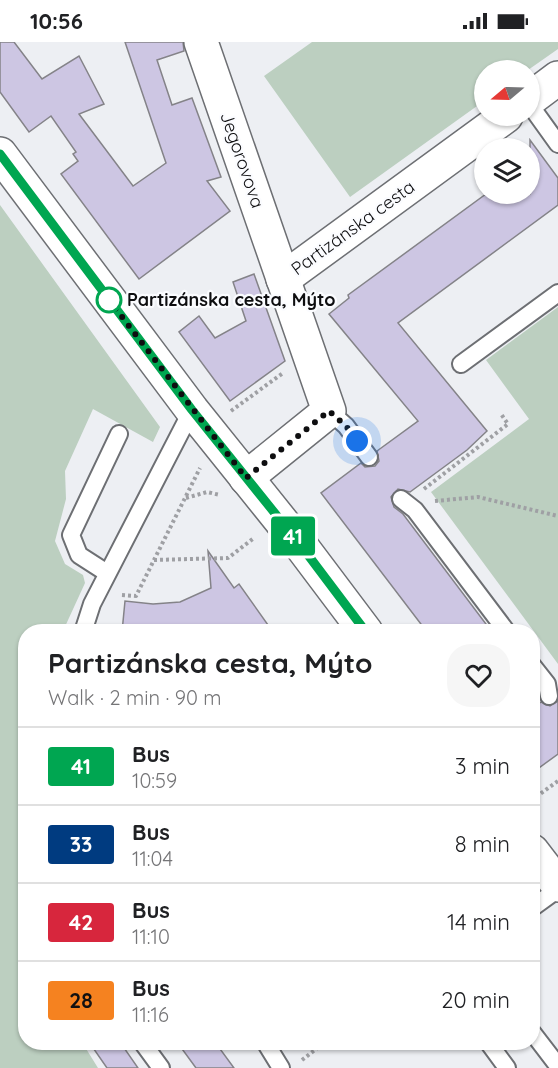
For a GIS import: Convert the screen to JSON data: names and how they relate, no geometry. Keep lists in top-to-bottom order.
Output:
{
  "streets": {
    "street": ["Jegorovova", "Partizánska cesta"]
  },
  "crossings": [
    ["Jegorovova", "Partizánska cesta"]
  ],
  "places": ["Partizánska cesta, Mýto"],
  "lines": ["bus line 41"],
  "north": "left",
  "page": {
    "status": "10:56",
    "on_map": "41",
    "heading": ["Partizánska cesta, Mýto", "Walk · 2 min · 90 m"],
    "list": [
      {
        "mark": "41",
        "name": "Bus",
        "note": "10:59",
        "value": "3 min"
      },
      {
        "mark": "33",
        "name": "Bus",
        "note": "11:04",
        "value": "8 min"
      },
      {
        "mark": "42",
        "name": "Bus",
        "note": "11:10",
        "value": "14 min"
      },
      {
        "mark": "28",
        "name": "Bus",
        "note": "11:16",
        "value": "20 min"
      }
    ]
  }
}
